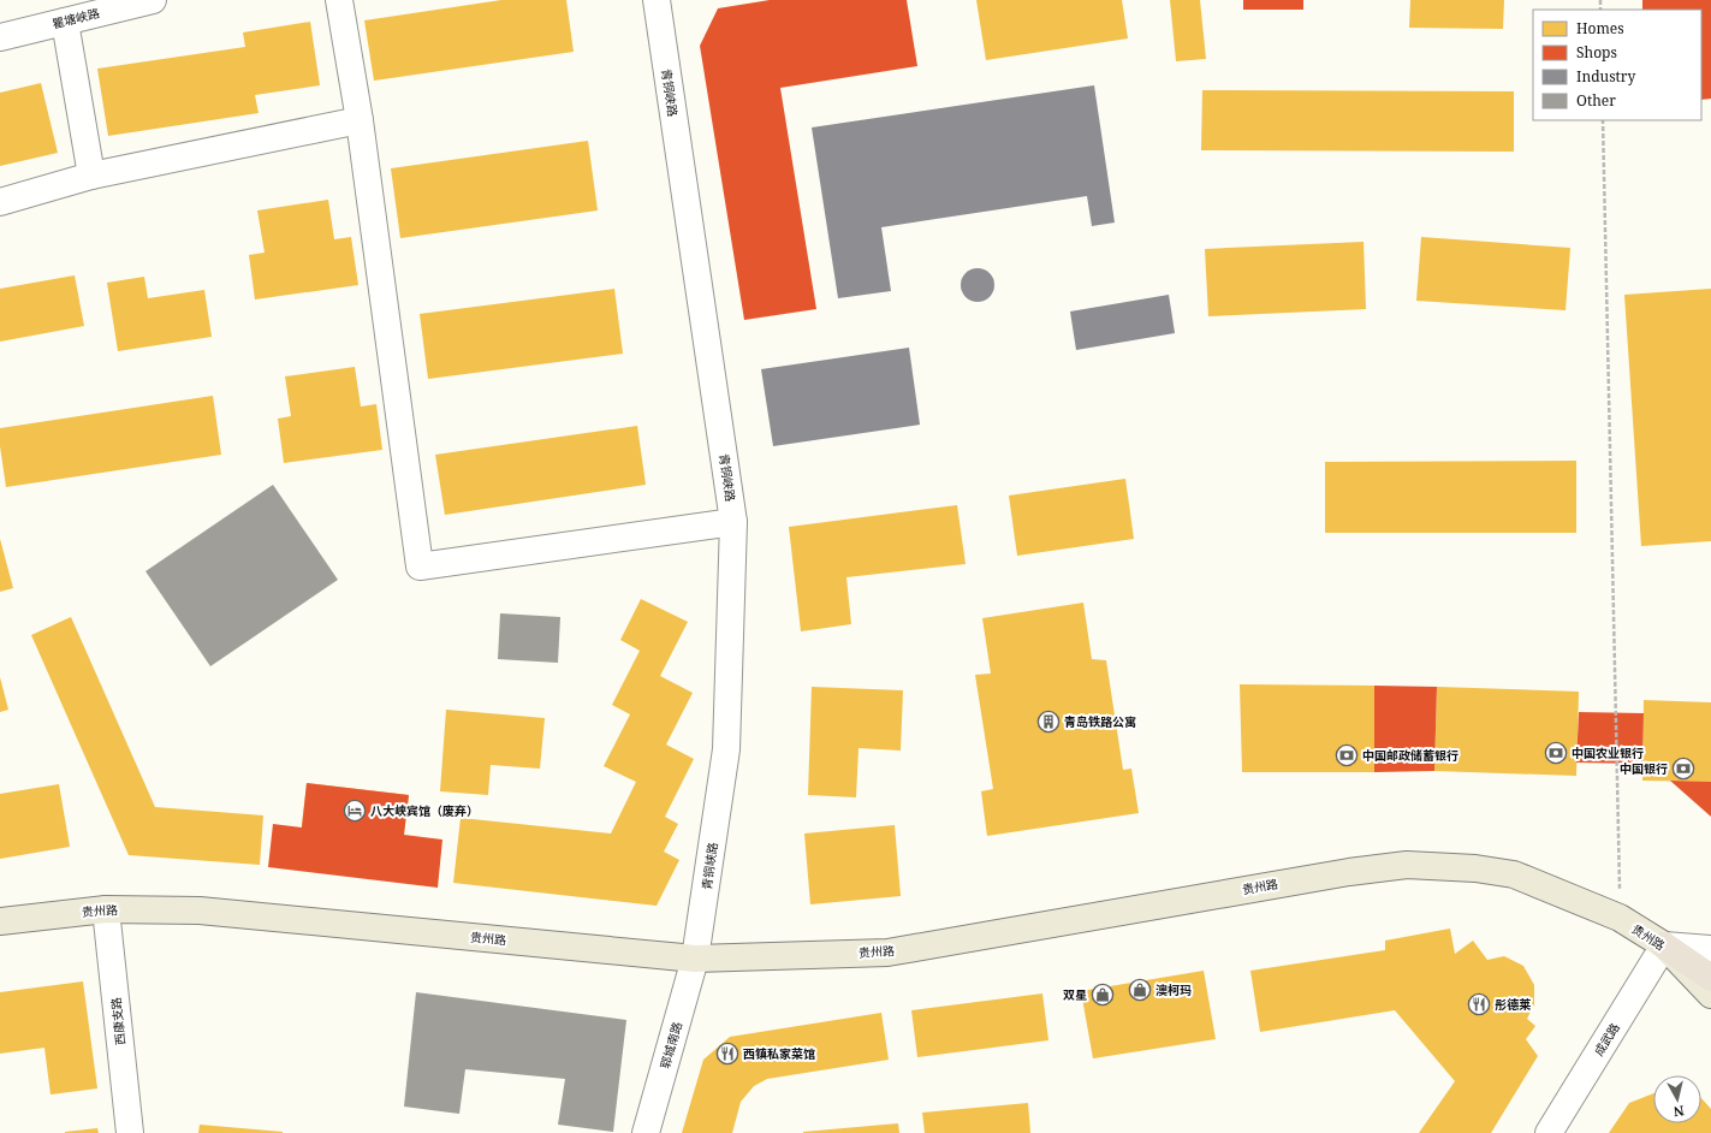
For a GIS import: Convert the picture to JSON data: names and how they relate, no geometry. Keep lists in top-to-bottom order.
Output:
{
  "streets": {
    "main road": ["贵州路"],
    "street": [
      "瞿塘峡路",
      "青铜峡路",
      "西康支路",
      "成武路",
      "郓城南路"
    ]
  },
  "crossings": [
    ["青铜峡路", "贵州路"],
    ["青铜峡路", "郓城南路"],
    ["贵州路", "西康支路"],
    ["贵州路", "成武路"],
    ["贵州路", "郓城南路"]
  ],
  "places": {
    "building": ["青岛铁路公寓"],
    "bank": ["中国农业银行", "中国邮政储蓄银行", "中国银行"],
    "hotel": ["八大峡宾馆（废弃）"],
    "shop": ["澳柯玛", "双星"],
    "restaurant": ["彤德莱", "西镇私家菜馆"]
  },
  "legend": [
    "Homes",
    "Shops",
    "Industry",
    "Other"
  ],
  "north": "bottom"
}
